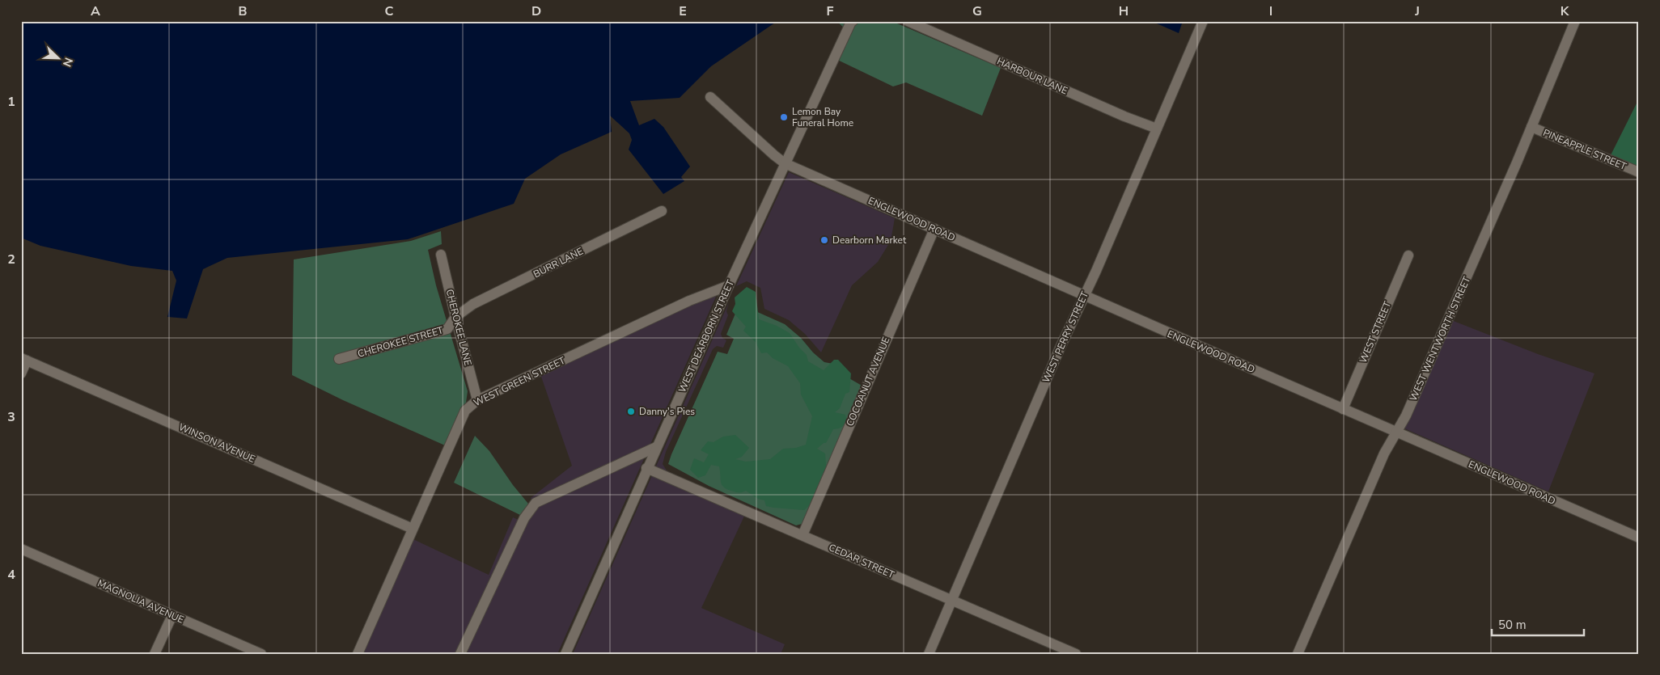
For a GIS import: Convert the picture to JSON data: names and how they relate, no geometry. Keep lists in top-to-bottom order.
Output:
{
  "streets": {
    "street": [
      "HARBOUR LANE",
      "PINEAPPLE STREET",
      "ENGLEWOOD ROAD",
      "BURR LANE",
      "CHEROKEE LANE",
      "WEST STREET",
      "WEST DEARBORN STREET",
      "WEST PERRY STREET",
      "WEST WENTWORTH STREET",
      "CHEROKEE STREET",
      "WEST GREEN STREET",
      "COCOANUT AVENUE",
      "WINSON AVENUE",
      "CEDAR STREET",
      "MAGNOLIA AVENUE"
    ]
  },
  "crossings": [
    ["HARBOUR LANE", "WEST PERRY STREET"],
    ["PINEAPPLE STREET", "WEST WENTWORTH STREET"],
    ["ENGLEWOOD ROAD", "WEST STREET"],
    ["ENGLEWOOD ROAD", "WEST DEARBORN STREET"],
    ["ENGLEWOOD ROAD", "WEST PERRY STREET"],
    ["ENGLEWOOD ROAD", "WEST WENTWORTH STREET"],
    ["ENGLEWOOD ROAD", "COCOANUT AVENUE"],
    ["BURR LANE", "CHEROKEE LANE"],
    ["BURR LANE", "CHEROKEE STREET"],
    ["CHEROKEE LANE", "CHEROKEE STREET"],
    ["CHEROKEE LANE", "WEST GREEN STREET"],
    ["WEST DEARBORN STREET", "WEST GREEN STREET"],
    ["WEST DEARBORN STREET", "CEDAR STREET"],
    ["WEST PERRY STREET", "CEDAR STREET"],
    ["WEST GREEN STREET", "WINSON AVENUE"],
    ["COCOANUT AVENUE", "CEDAR STREET"]
  ],
  "places": ["Lemon Bay Funeral Home", "Dearborn Market", "Danny's Pies"],
  "scale_bar": "50 m",
  "north": "bottom right",
  "grid": {
    "columns": [
      "A",
      "B",
      "C",
      "D",
      "E",
      "F",
      "G",
      "H",
      "I",
      "J",
      "K"
    ],
    "rows": [
      "1",
      "2",
      "3",
      "4"
    ]
  }
}
